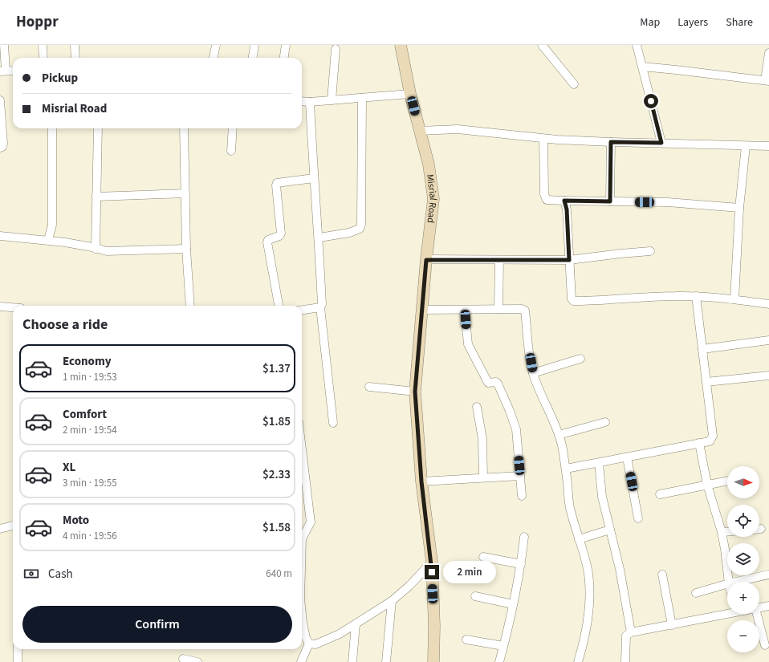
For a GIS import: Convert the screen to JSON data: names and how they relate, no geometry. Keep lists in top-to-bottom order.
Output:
{
  "streets": {
    "main road": ["Misrial Road"]
  },
  "north": "right",
  "page": {
    "header": "Hoppr",
    "nav": ["Map", "Layers", "Share"],
    "banner": ["Pickup", "Misrial Road"],
    "heading": "Choose a ride",
    "list": [
      {
        "name": "Economy",
        "note": "1 min · 19:53",
        "value": "$1.37"
      },
      {
        "name": "Comfort",
        "note": "2 min · 19:54",
        "value": "$1.85"
      },
      {
        "name": "XL",
        "note": "3 min · 19:55",
        "value": "$2.33"
      },
      {
        "name": "Moto",
        "note": "4 min · 19:56",
        "value": "$1.58"
      }
    ],
    "map_buttons": ["+", "−"],
    "pay": ["Cash", "640 m"],
    "bubble": "2 min",
    "buttons": "Confirm"
  }
}
